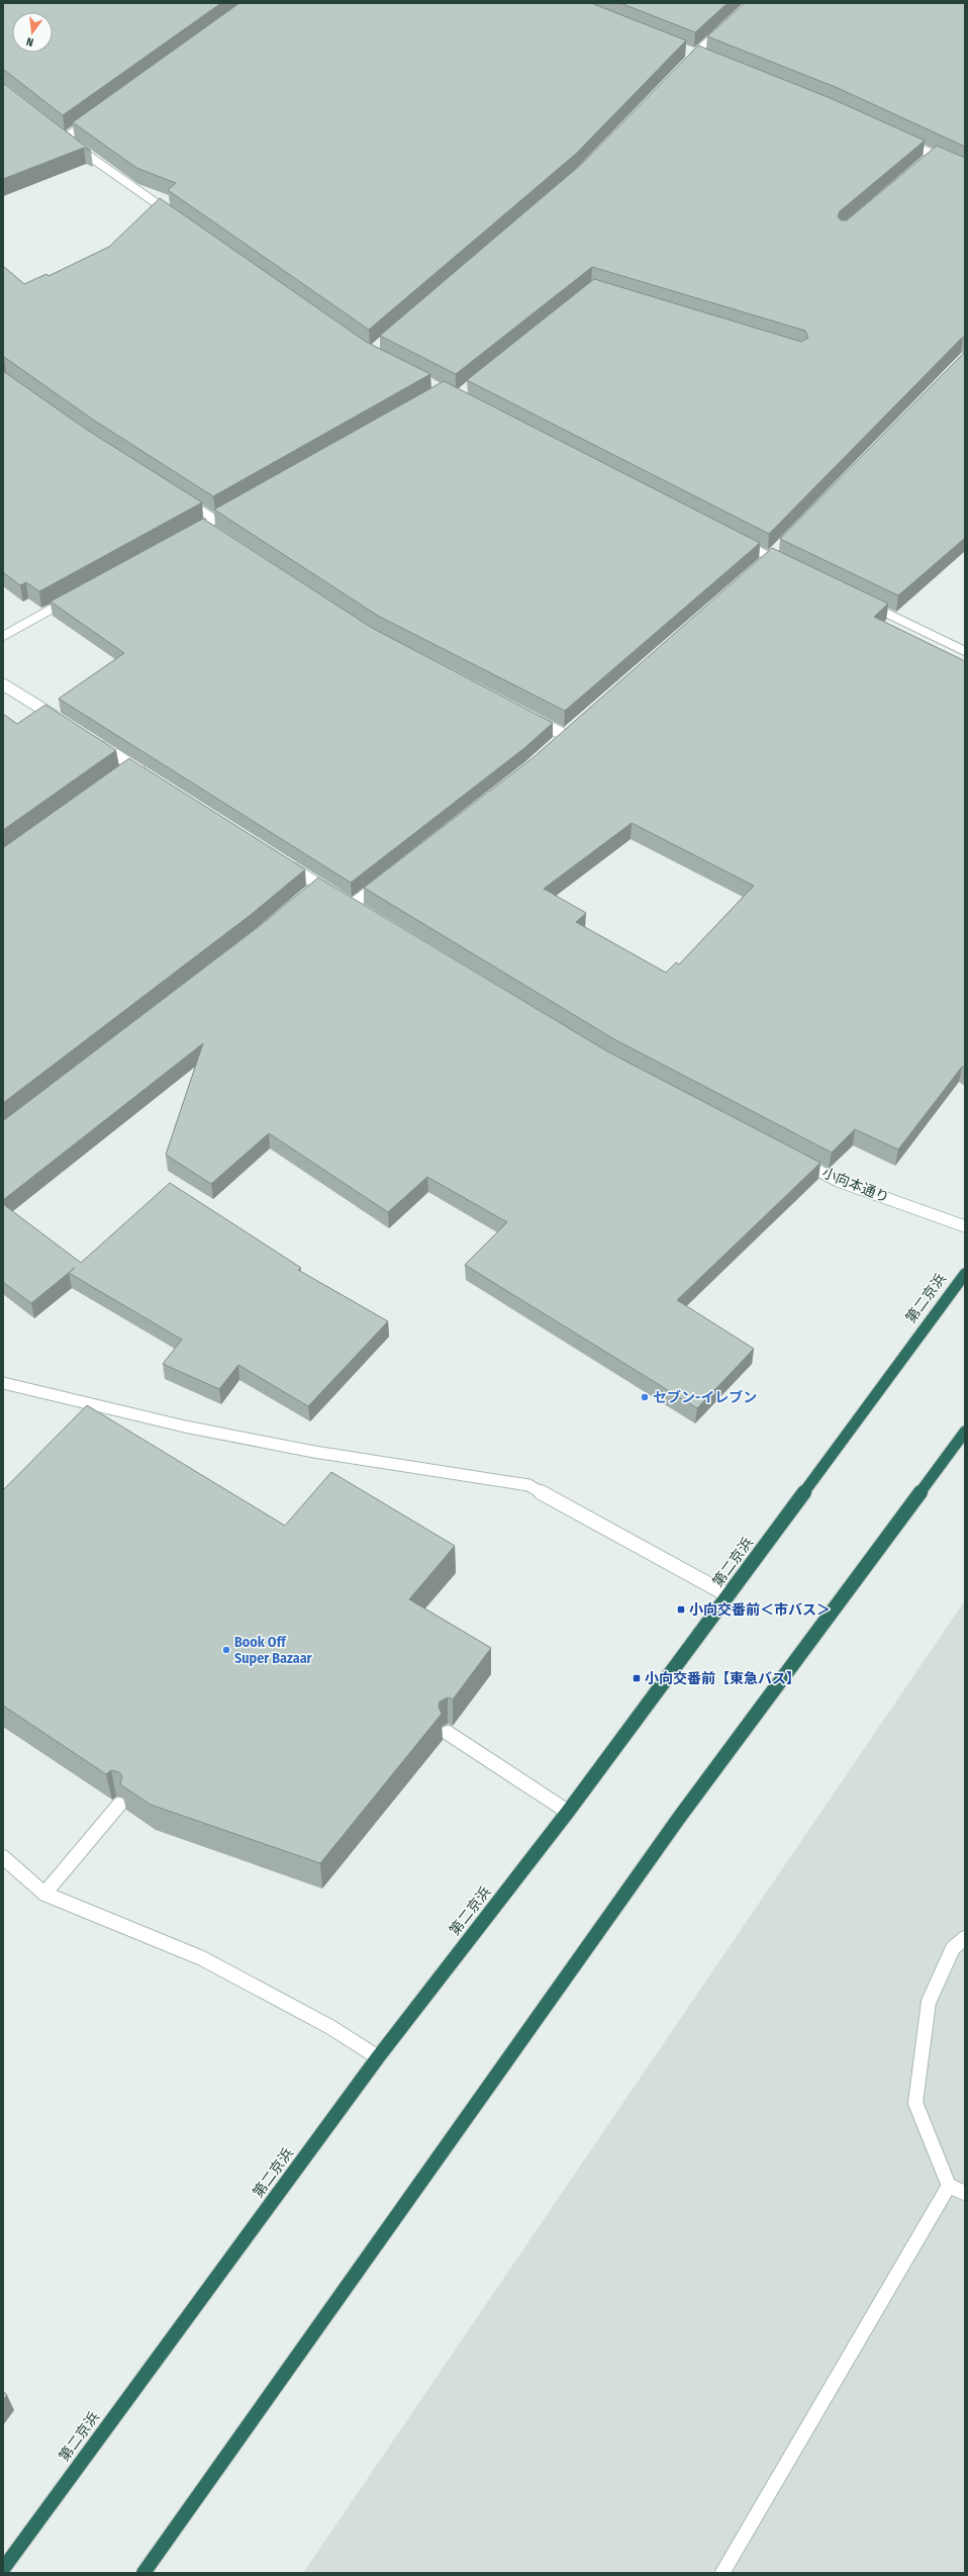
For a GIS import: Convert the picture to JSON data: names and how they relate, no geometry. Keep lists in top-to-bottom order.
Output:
{
  "streets": {
    "highway": ["第二京浜"],
    "street": ["小向本通り"]
  },
  "places": {
    "other": ["セブン-イレブン", "Book Off Super Bazaar"],
    "transit": ["小向交番前＜市バス＞", "小向交番前【東急バス】"]
  },
  "north": "bottom"
}
